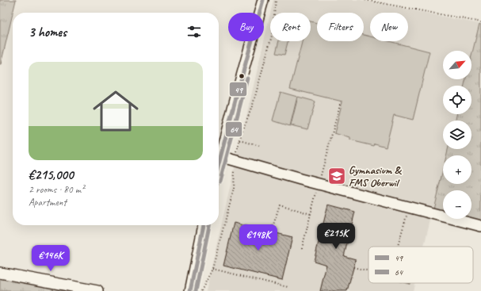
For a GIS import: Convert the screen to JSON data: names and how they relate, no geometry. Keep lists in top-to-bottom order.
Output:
{
  "places": {
    "school or university": ["Gymnasium & FMS Oberwil"]
  },
  "lines": ["transit line 49", "transit line 64"],
  "legend": ["49", "64"],
  "north": "top right",
  "page": {
    "chip": [
      "Buy",
      "Rent",
      "Filters",
      "New"
    ],
    "heading": "3 homes",
    "map_buttons": ["+", "−"],
    "list": [
      {
        "name": "€215,000",
        "note": "2 rooms · 80 m² · Apartment"
      }
    ],
    "price": ["€215K", "€148K", "€146K"]
  }
}
